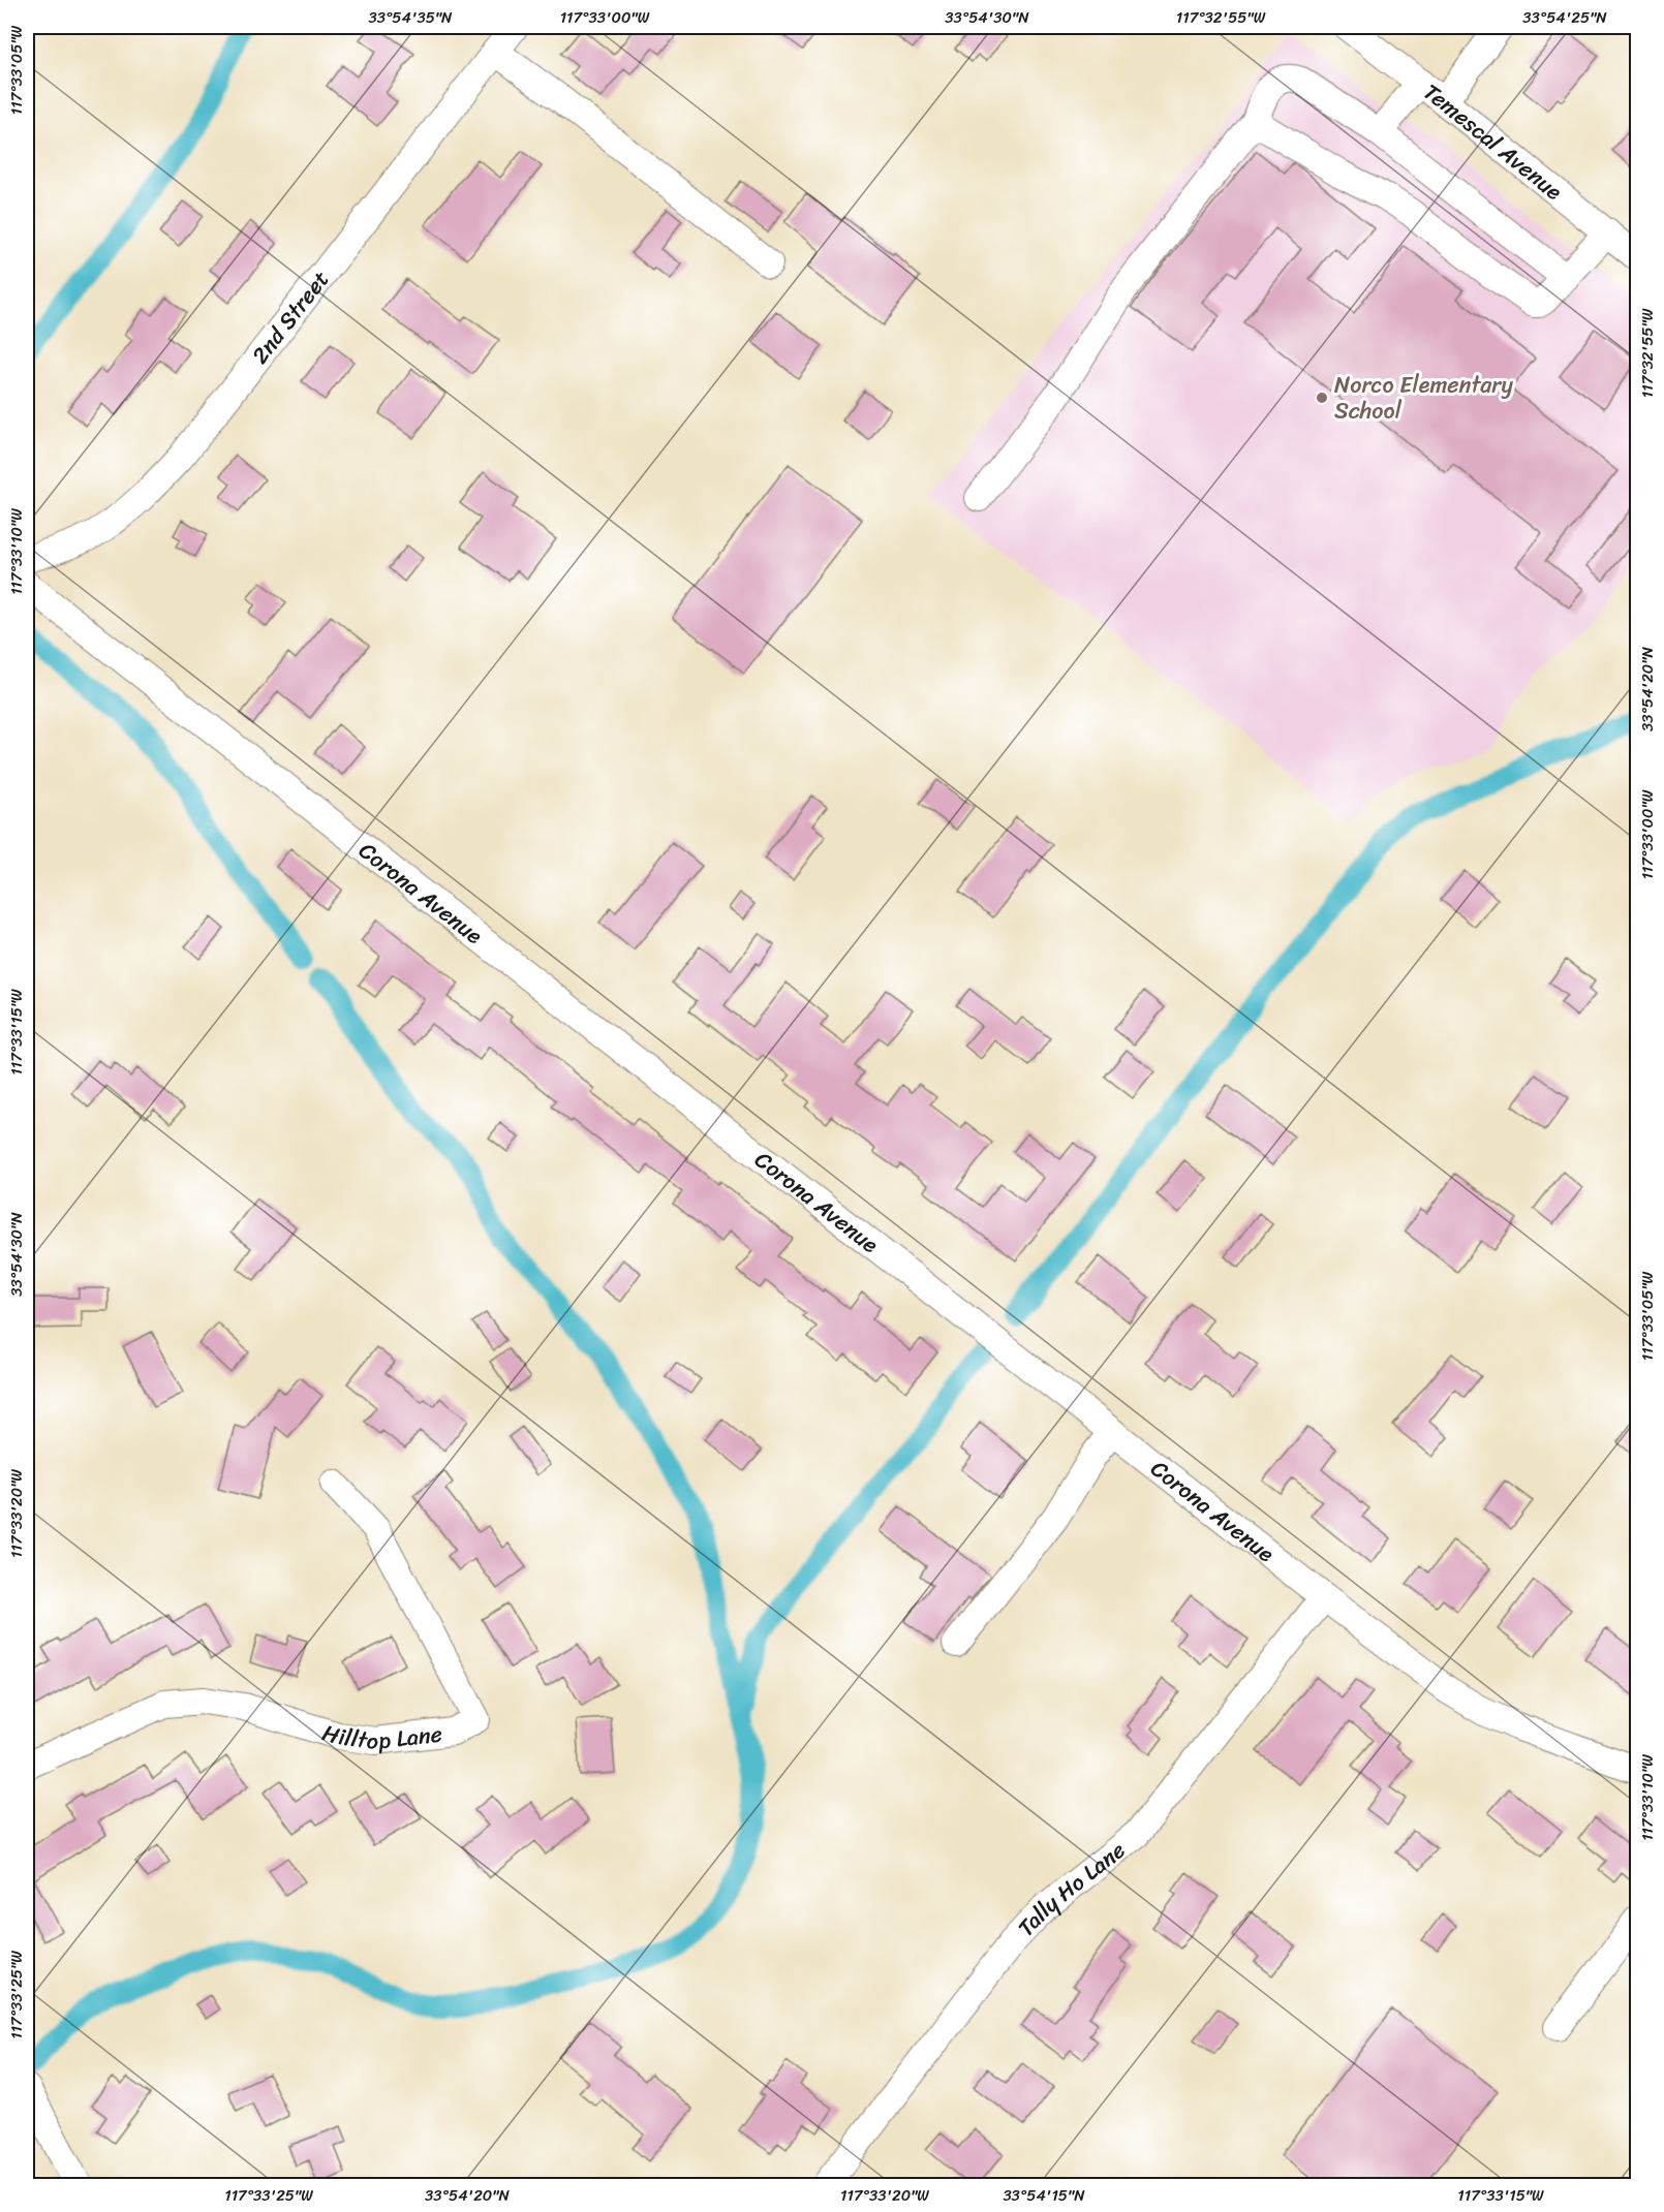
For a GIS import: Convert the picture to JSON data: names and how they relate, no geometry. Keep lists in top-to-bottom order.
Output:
{
  "streets": {
    "street": [
      "Temescal Avenue",
      "2nd Street",
      "Corona Avenue",
      "Hilltop Lane",
      "Tally Ho Lane"
    ]
  },
  "crossings": [
    ["Corona Avenue", "Tally Ho Lane"]
  ],
  "places": ["Norco Elementary School"],
  "coordinates": [
    "33°54'35\"N",
    "117°33'00\"W",
    "33°54'30\"N",
    "117°32'55\"W",
    "33°54'25\"N",
    "117°33'05\"W",
    "117°33'10\"W",
    "33°54'20\"N",
    "117°33'15\"W",
    "117°33'20\"W",
    "117°33'25\"W",
    "33°54'15\"N"
  ]
}
